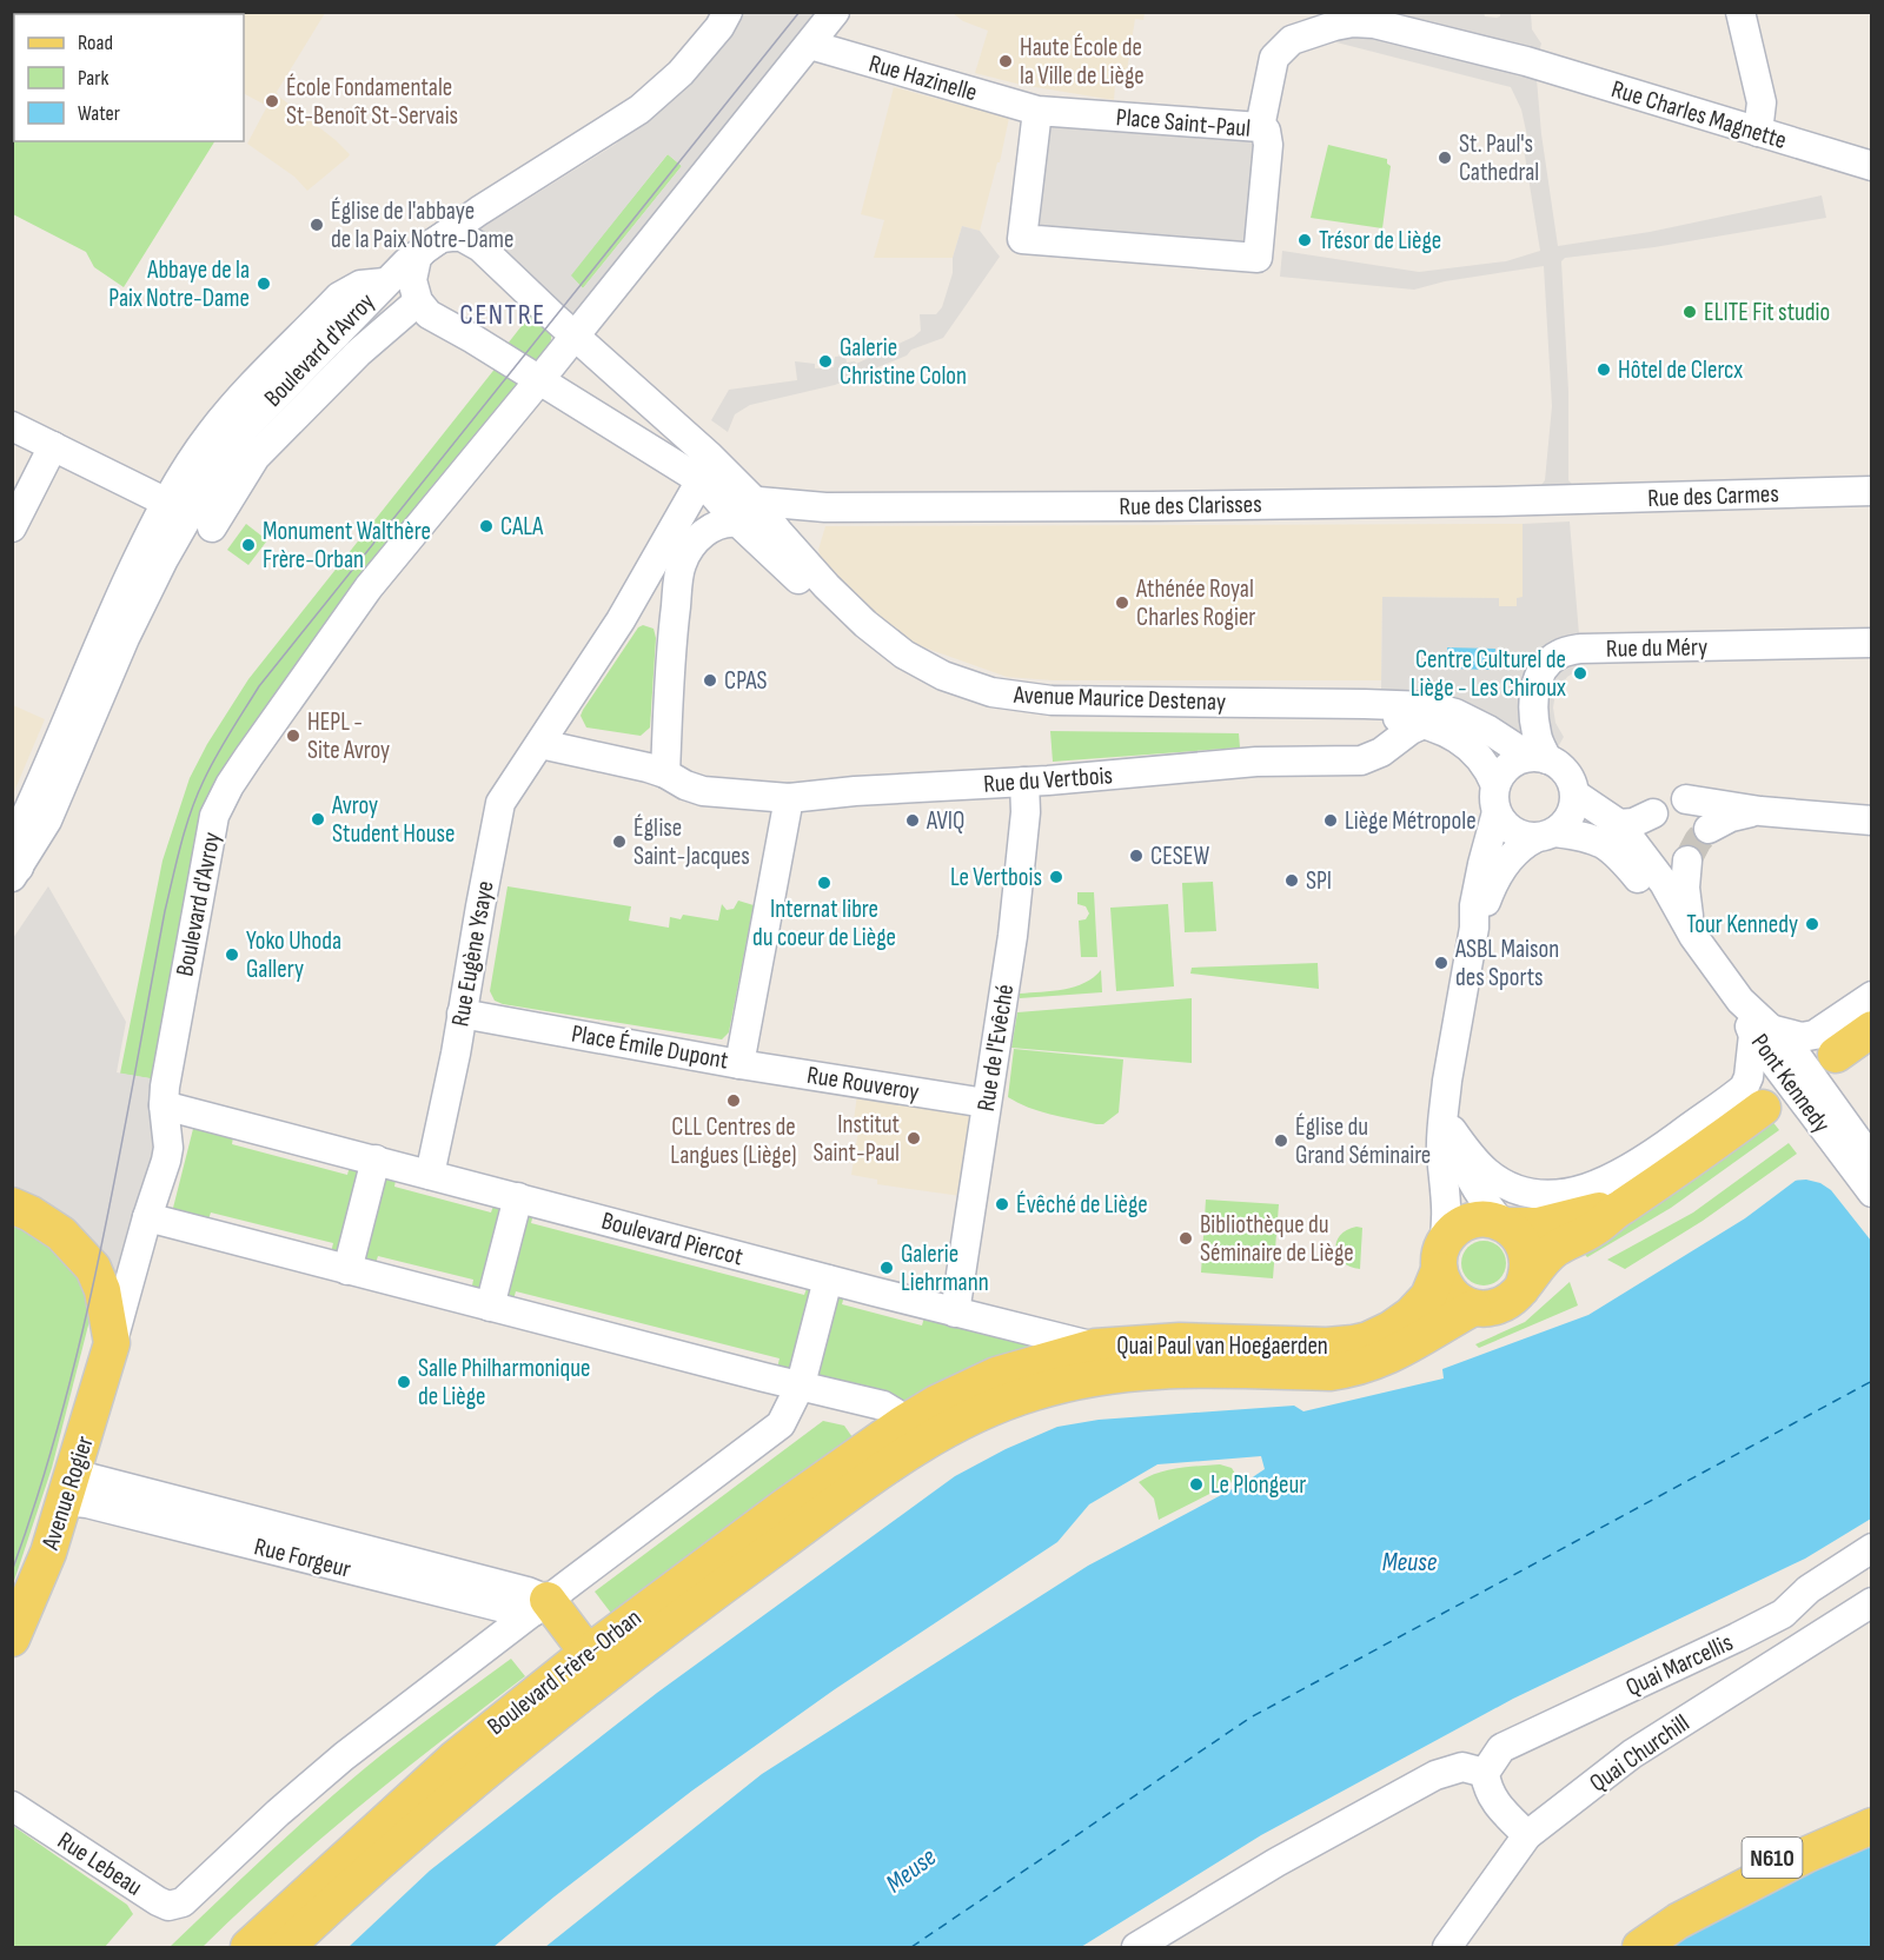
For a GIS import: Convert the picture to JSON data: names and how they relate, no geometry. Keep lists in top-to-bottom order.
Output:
{
  "streets": {
    "main road": [
      "Quai Paul van Hoegaerden",
      "Avenue Rogier",
      "Boulevard Frère-Orban",
      "N610"
    ],
    "street": [
      "Rue Hazinelle",
      "Rue Charles Magnette",
      "Place Saint-Paul",
      "Boulevard d'Avroy",
      "Rue des Carmes",
      "Rue des Clarisses",
      "Rue du Méry",
      "Avenue Maurice Destenay",
      "Rue du Vertbois",
      "Rue Eugène Ysaye",
      "Place Émile Dupont",
      "Rue de l'Evêché",
      "Rue Rouveroy",
      "Pont Kennedy",
      "Boulevard Piercot",
      "Rue Forgeur",
      "Quai Marcellis",
      "Quai Churchill",
      "Rue Lebeau"
    ]
  },
  "crossings": [
    ["Rue Hazinelle", "Place Saint-Paul"],
    ["Rue Hazinelle", "Boulevard d'Avroy"],
    ["Rue Charles Magnette", "Place Saint-Paul"],
    ["Boulevard d'Avroy", "Avenue Maurice Destenay"],
    ["Boulevard d'Avroy", "Boulevard Piercot"],
    ["Boulevard d'Avroy", "Avenue Rogier"],
    ["Rue des Carmes", "Rue des Clarisses"],
    ["Rue des Clarisses", "Avenue Maurice Destenay"],
    ["Rue des Clarisses", "Rue du Vertbois"],
    ["Rue du Méry", "Avenue Maurice Destenay"],
    ["Avenue Maurice Destenay", "Rue du Vertbois"],
    ["Avenue Maurice Destenay", "Rue Eugène Ysaye"],
    ["Rue du Vertbois", "Rue Eugène Ysaye"],
    ["Rue du Vertbois", "Place Émile Dupont"],
    ["Rue du Vertbois", "Rue de l'Evêché"],
    ["Rue Eugène Ysaye", "Place Émile Dupont"],
    ["Rue Eugène Ysaye", "Boulevard Piercot"],
    ["Place Émile Dupont", "Rue Rouveroy"],
    ["Rue de l'Evêché", "Rue Rouveroy"],
    ["Rue de l'Evêché", "Boulevard Piercot"],
    ["Boulevard Piercot", "Quai Paul van Hoegaerden"],
    ["Quai Paul van Hoegaerden", "Boulevard Frère-Orban"],
    ["Avenue Rogier", "Rue Forgeur"],
    ["Rue Forgeur", "Rue Lebeau"]
  ],
  "districts": ["CENTRE"],
  "water": ["Meuse"],
  "places": [
    "Haute École de la Ville de Liège",
    "École Fondamentale St-Benoît St-Servais",
    "St. Paul's Cathedral",
    "Église de l'abbaye de la Paix Notre-Dame",
    "Trésor de Liège",
    "Abbaye de la Paix Notre-Dame",
    "ELITE Fit studio",
    "Galerie Christine Colon",
    "Hôtel de Clercx",
    "CALA",
    "Monument Walthère Frère-Orban",
    "Athénée Royal Charles Rogier",
    "Centre Culturel de Liège - Les Chiroux",
    "CPAS",
    "HEPL - Site Avroy",
    "Avroy Student House",
    "AVIQ",
    "Liège Métropole",
    "Église Saint-Jacques",
    "CESEW",
    "Le Vertbois",
    "SPI",
    "Internat libre du coeur de Liège",
    "Tour Kennedy",
    "Yoko Uhoda Gallery",
    "ASBL Maison des Sports",
    "CLL Centres de Langues (Liège)",
    "Institut Saint-Paul",
    "Église du Grand Séminaire",
    "Évêché de Liège",
    "Bibliothèque du Séminaire de Liège",
    "Galerie Liehrmann",
    "Salle Philharmonique de Liège",
    "Le Plongeur"
  ],
  "legend": ["Road", "Park", "Water"]
}
